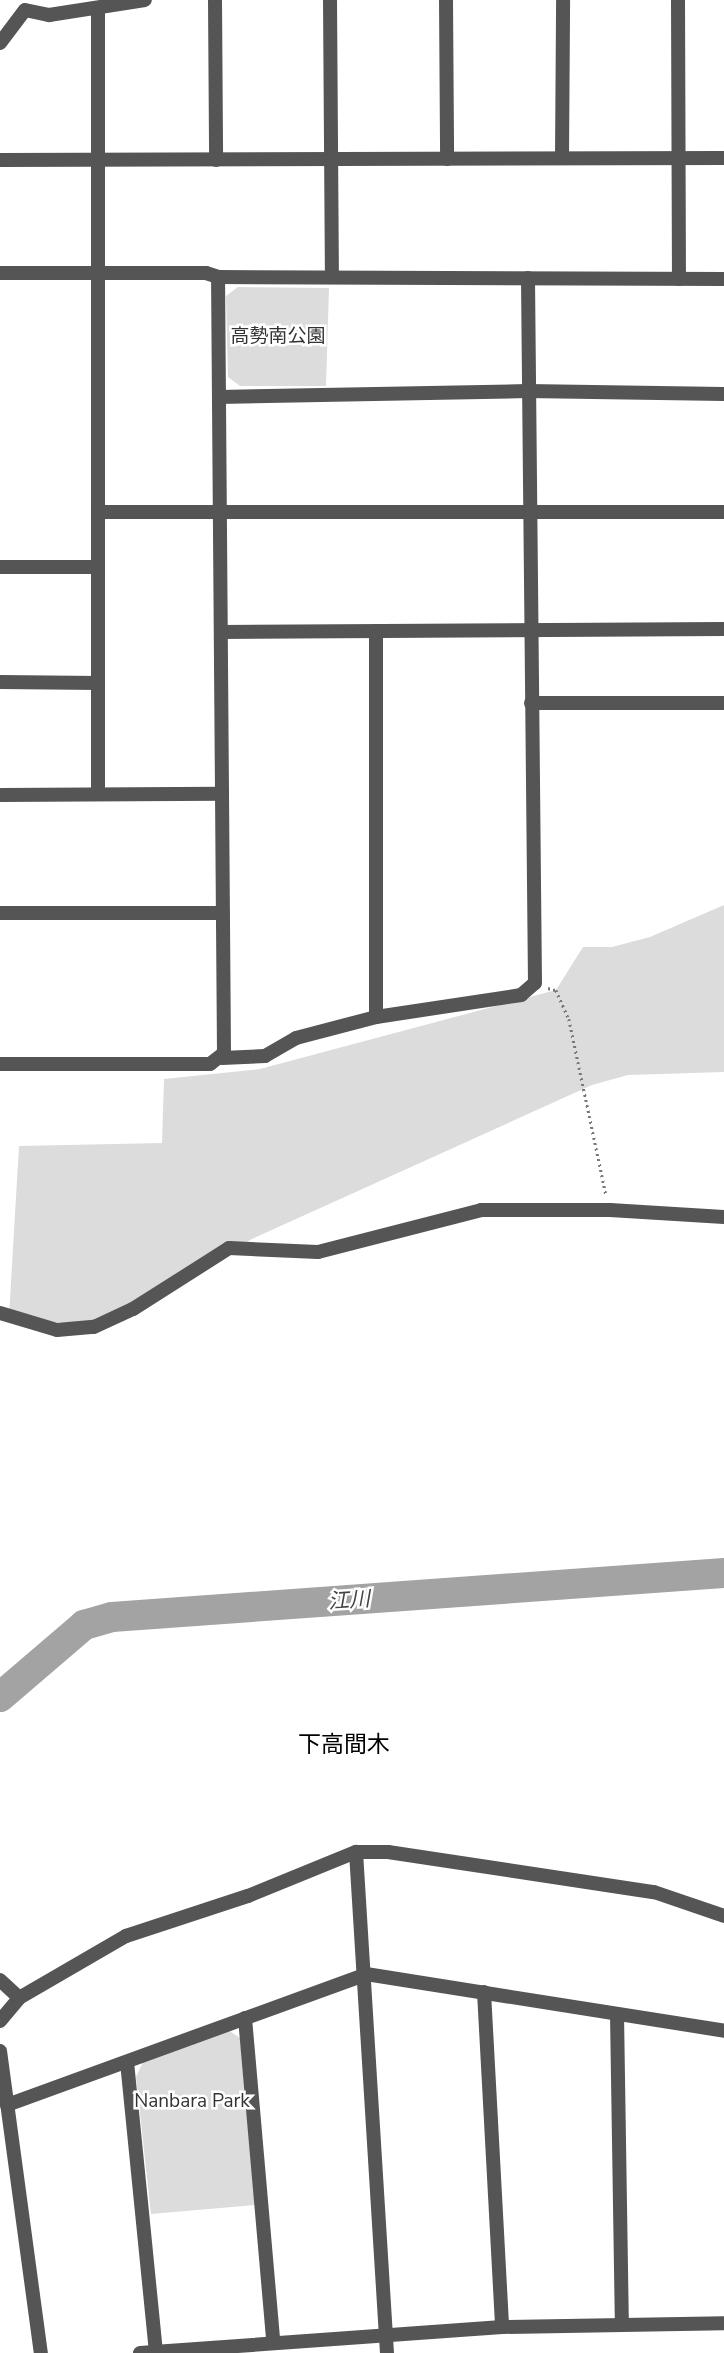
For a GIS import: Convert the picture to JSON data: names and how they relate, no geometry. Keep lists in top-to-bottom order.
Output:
{
  "districts": ["下高間木"],
  "water": ["江川"],
  "parks": ["高勢南公園", "Nanbara Park"]
}
